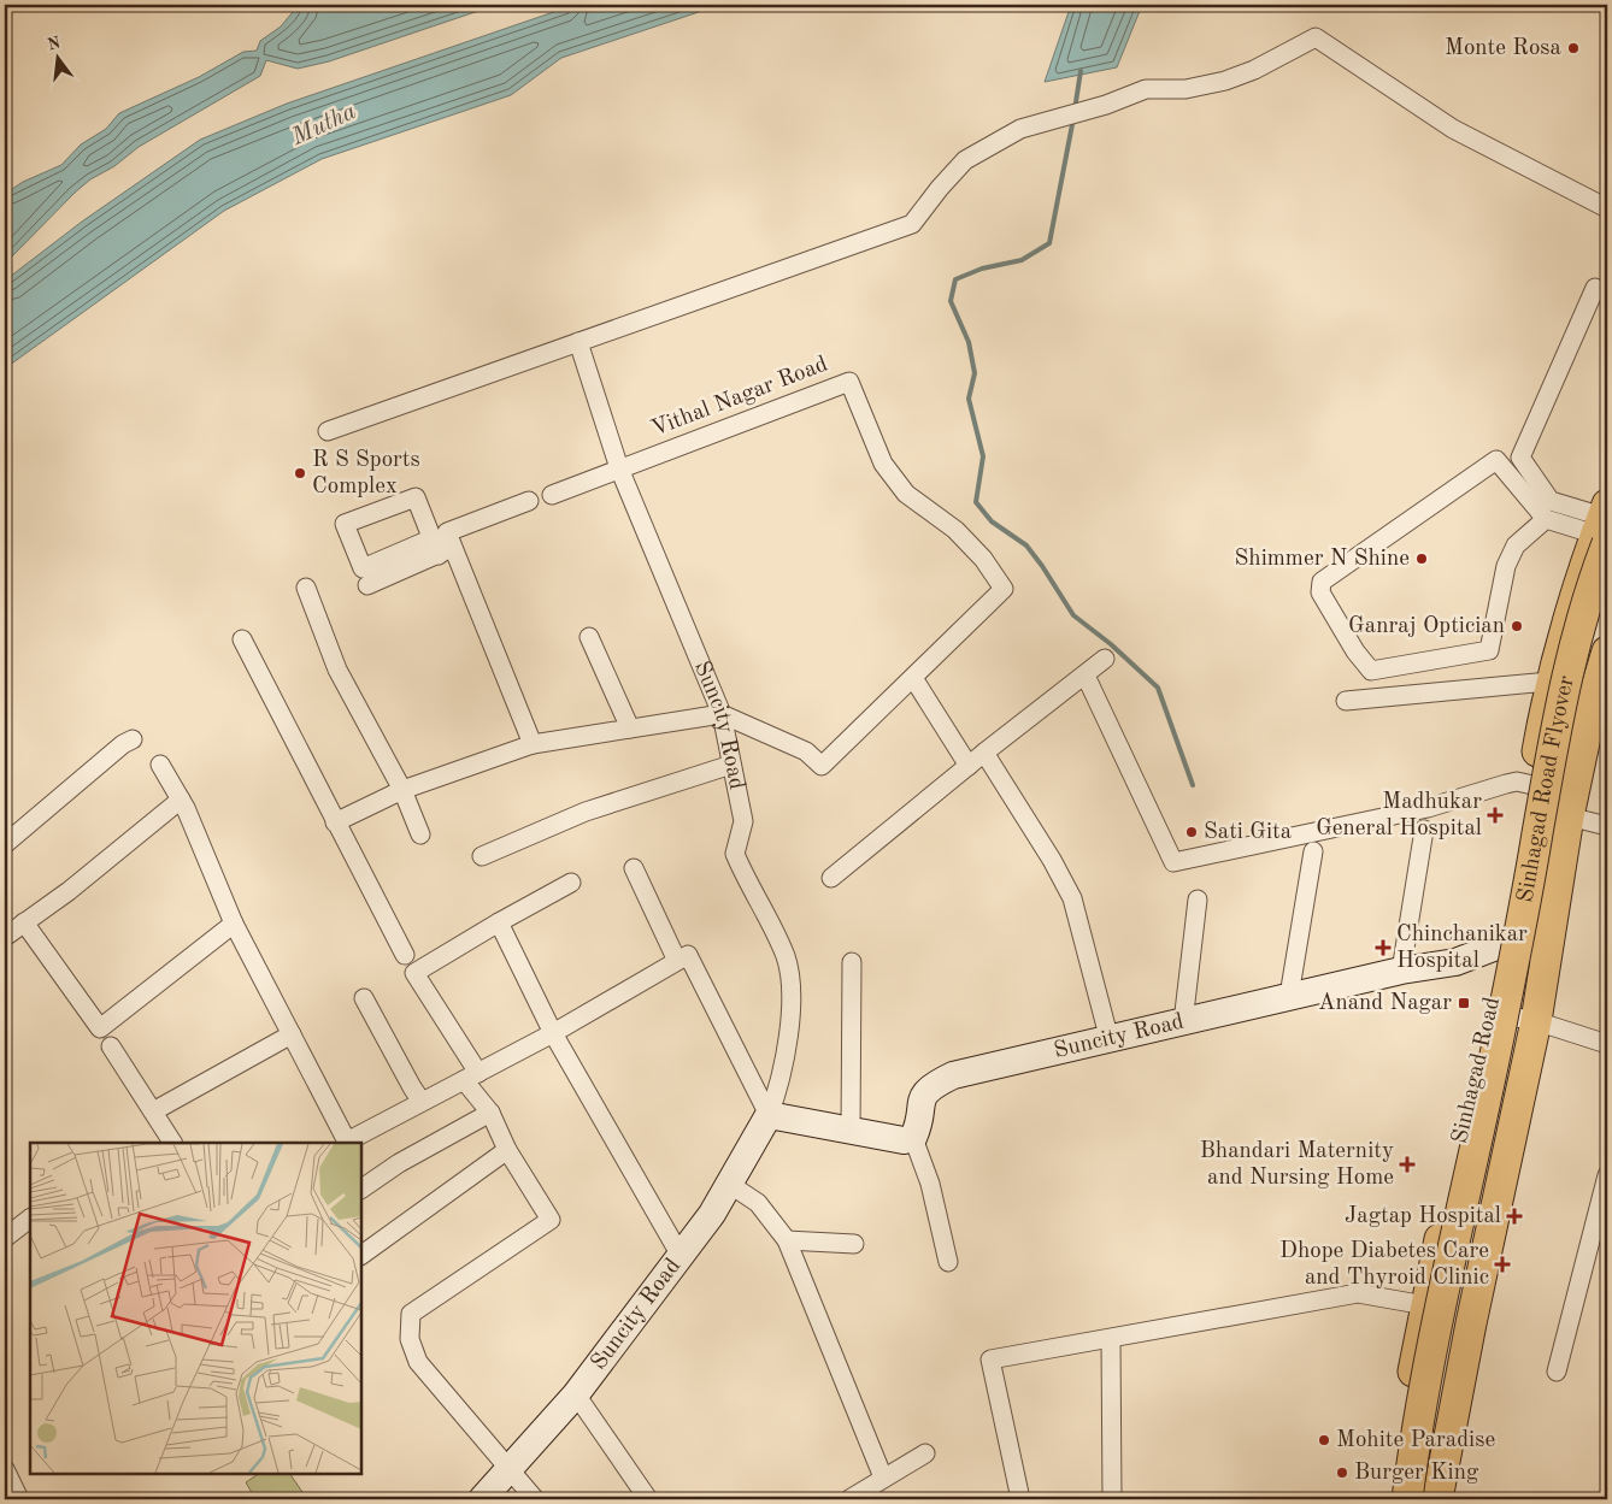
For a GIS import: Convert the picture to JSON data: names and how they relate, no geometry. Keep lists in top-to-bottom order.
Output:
{
  "streets": {
    "main road": ["Sinhagad Road Flyover", "Sinhagad Road"],
    "street": ["Vithal Nagar Road", "Suncity Road"]
  },
  "crossings": [
    ["Vithal Nagar Road", "Suncity Road"],
    ["Suncity Road", "Sinhagad Road"],
    ["Sinhagad Road Flyover", "Sinhagad Road"]
  ],
  "water": ["Mutha"],
  "places": {
    "other": [
      "Monte Rosa",
      "R S Sports Complex",
      "Shimmer N Shine",
      "Ganraj Optician",
      "Sati Gita",
      "Mohite Paradise",
      "Burger King"
    ],
    "health": [
      "Madhukar General Hospital",
      "Chinchanikar Hospital",
      "Bhandari Maternity and Nursing Home",
      "Jagtap Hospital",
      "Dhope Diabetes Care and Thyroid Clinic"
    ],
    "transit": ["Anand Nagar"]
  },
  "north": "top"
}
